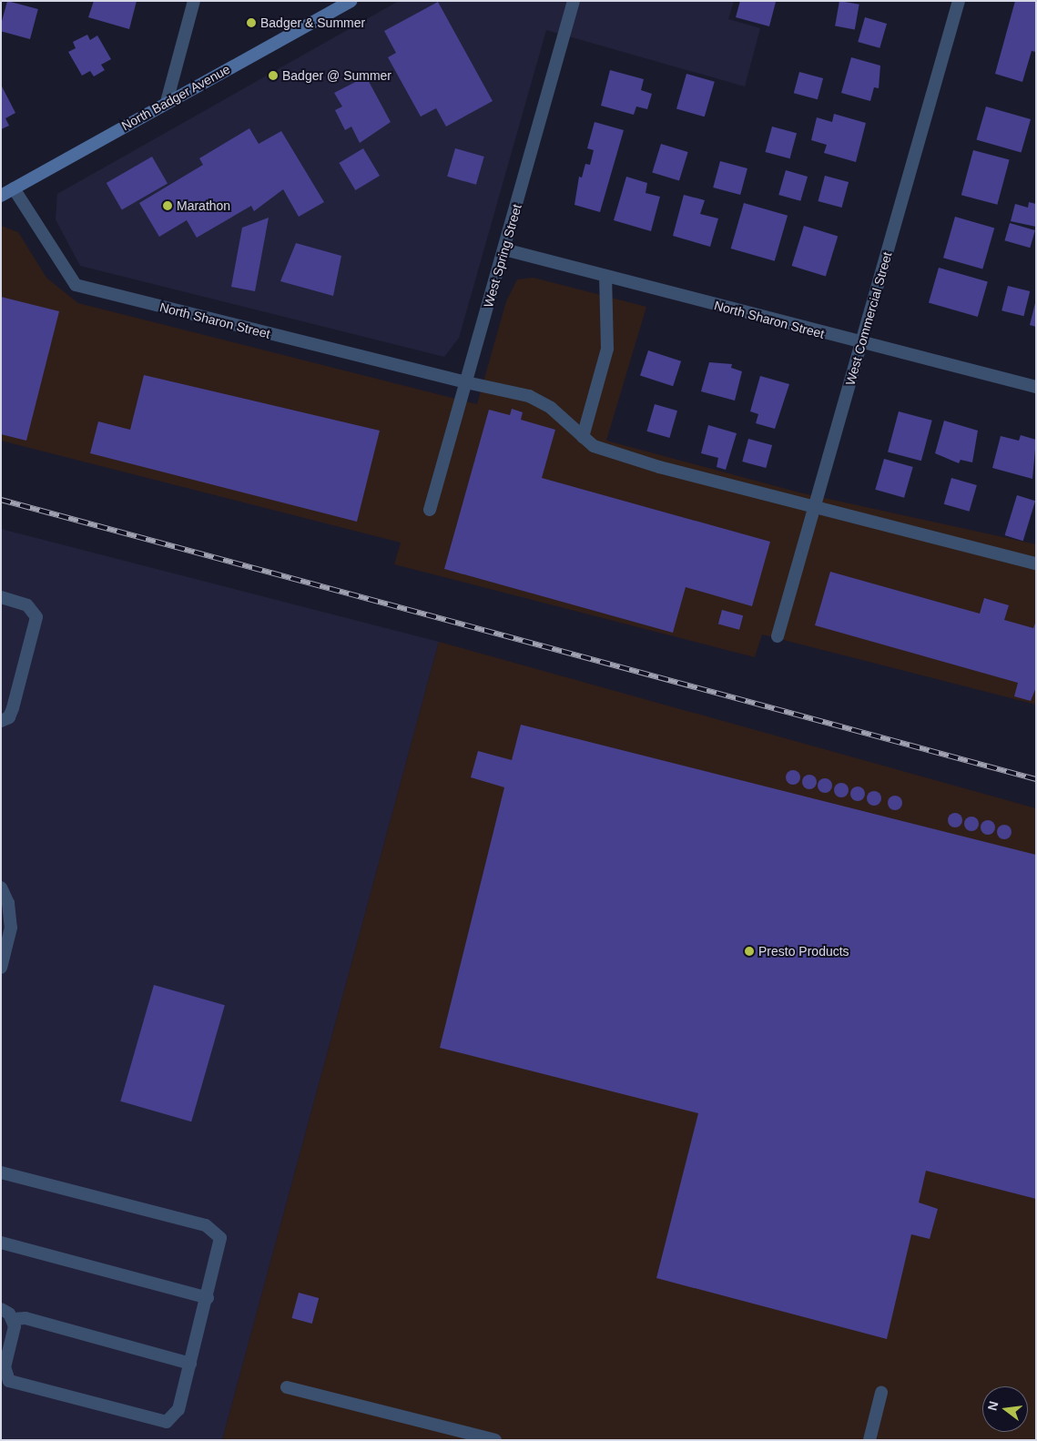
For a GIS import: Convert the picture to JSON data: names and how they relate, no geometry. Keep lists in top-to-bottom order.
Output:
{
  "streets": {
    "main road": ["North Badger Avenue"],
    "street": ["West Spring Street", "West Commercial Street", "North Sharon Street"]
  },
  "crossings": [
    ["North Badger Avenue", "North Sharon Street"],
    ["West Spring Street", "North Sharon Street"],
    ["West Commercial Street", "North Sharon Street"]
  ],
  "places": [
    "Badger & Summer",
    "Badger @ Summer",
    "Marathon",
    "Presto Products"
  ],
  "north": "left"
}
